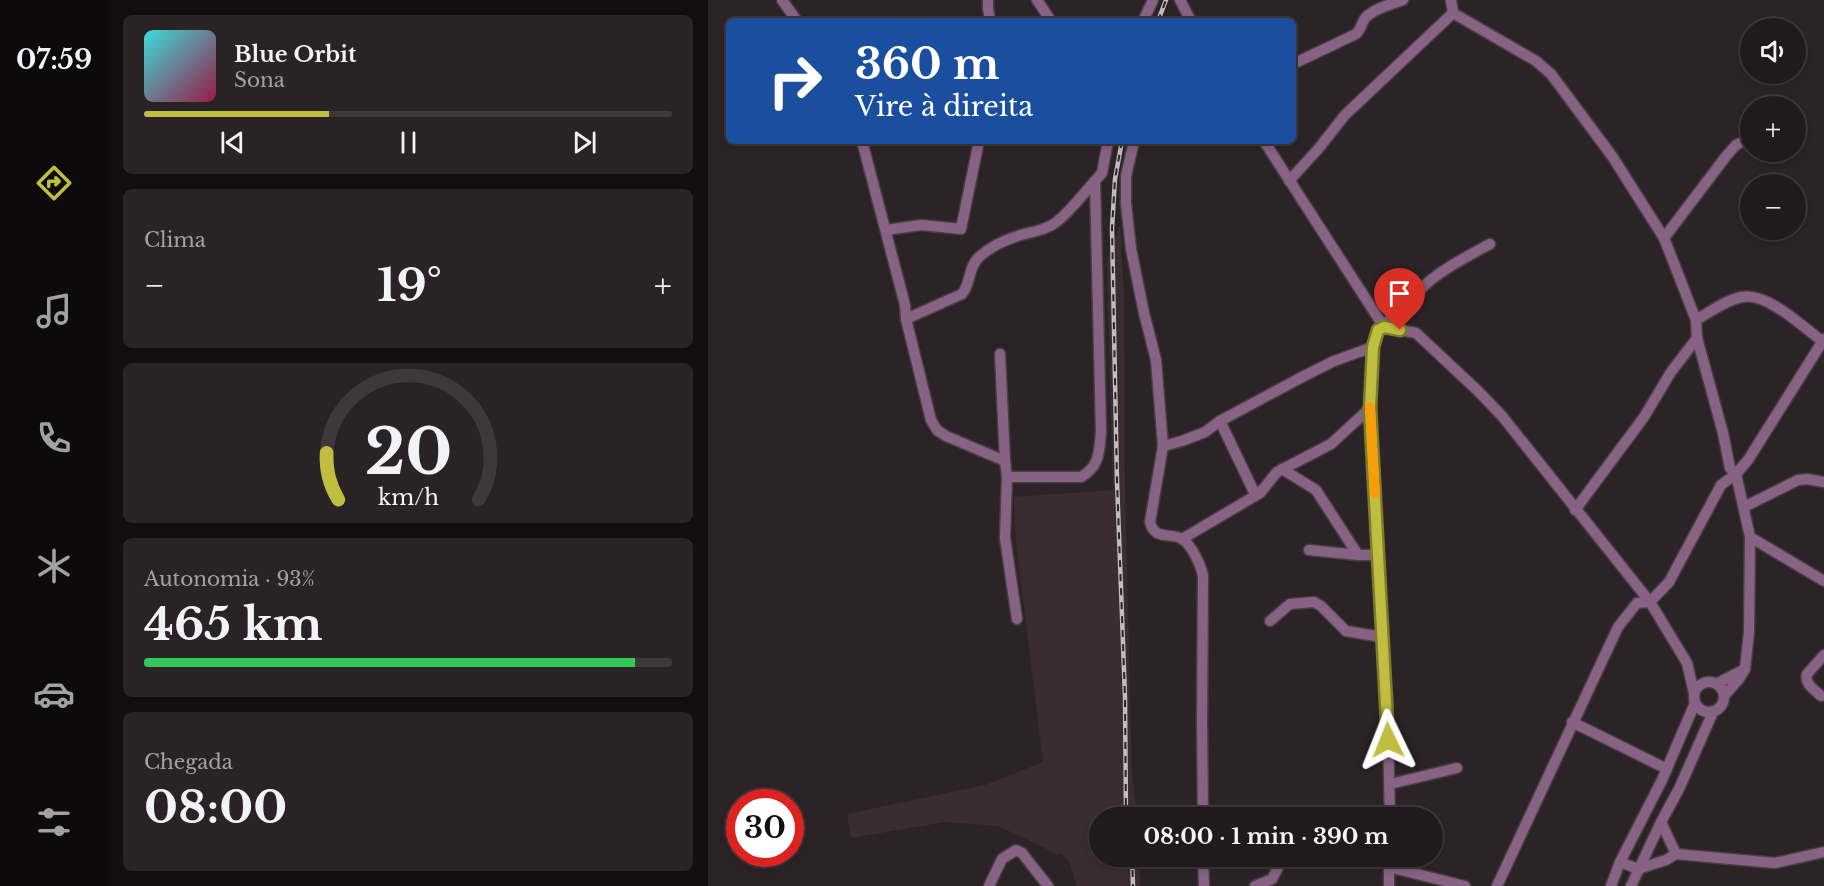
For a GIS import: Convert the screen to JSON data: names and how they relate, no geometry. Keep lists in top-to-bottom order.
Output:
{
  "page": {
    "tabs": "07:59",
    "map_buttons": ["+", "−"],
    "turn": ["360 m", "Vire à direita"],
    "song": ["Blue Orbit", "Sona"],
    "tile": [
      "Clima",
      ["Autonomia · 93%", "465 km"],
      ["Chegada", "08:00"]
    ],
    "heat": ["−", "19°", "+"],
    "limit": "30",
    "trip": "08:00 · 1 min · 390 m",
    "gauge": ["20", "km/h"]
  }
}
